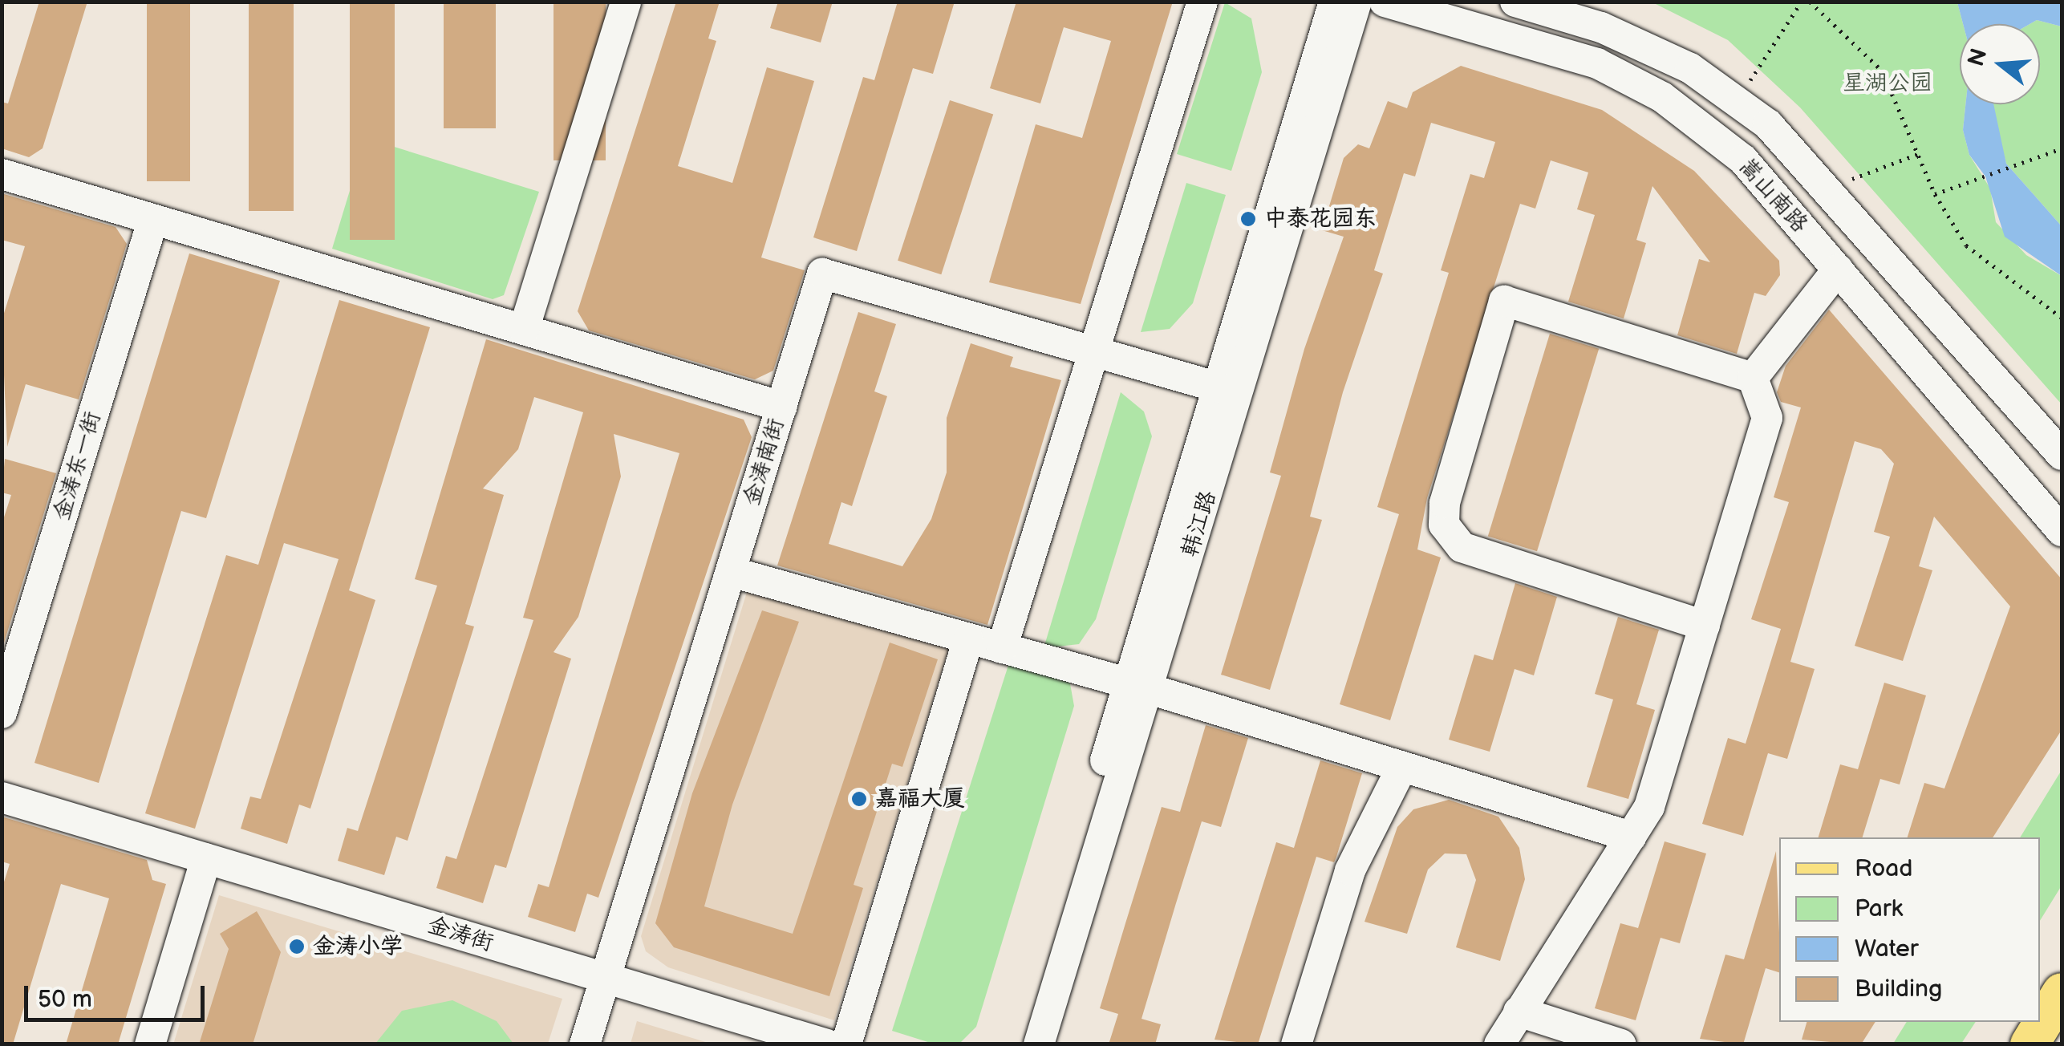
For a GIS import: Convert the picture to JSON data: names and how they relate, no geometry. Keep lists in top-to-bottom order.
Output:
{
  "streets": {
    "street": [
      "嵩山南路",
      "金涛南街",
      "金涛东一街",
      "韩江路",
      "金涛街"
    ]
  },
  "crossings": [
    ["金涛南街", "韩江路"],
    ["金涛南街", "金涛街"]
  ],
  "parks": ["星湖公园"],
  "places": ["中泰花园东", "嘉福大厦", "金涛小学"],
  "legend": [
    "Road",
    "Park",
    "Water",
    "Building"
  ],
  "scale_bar": "50 m",
  "north": "left"
}
